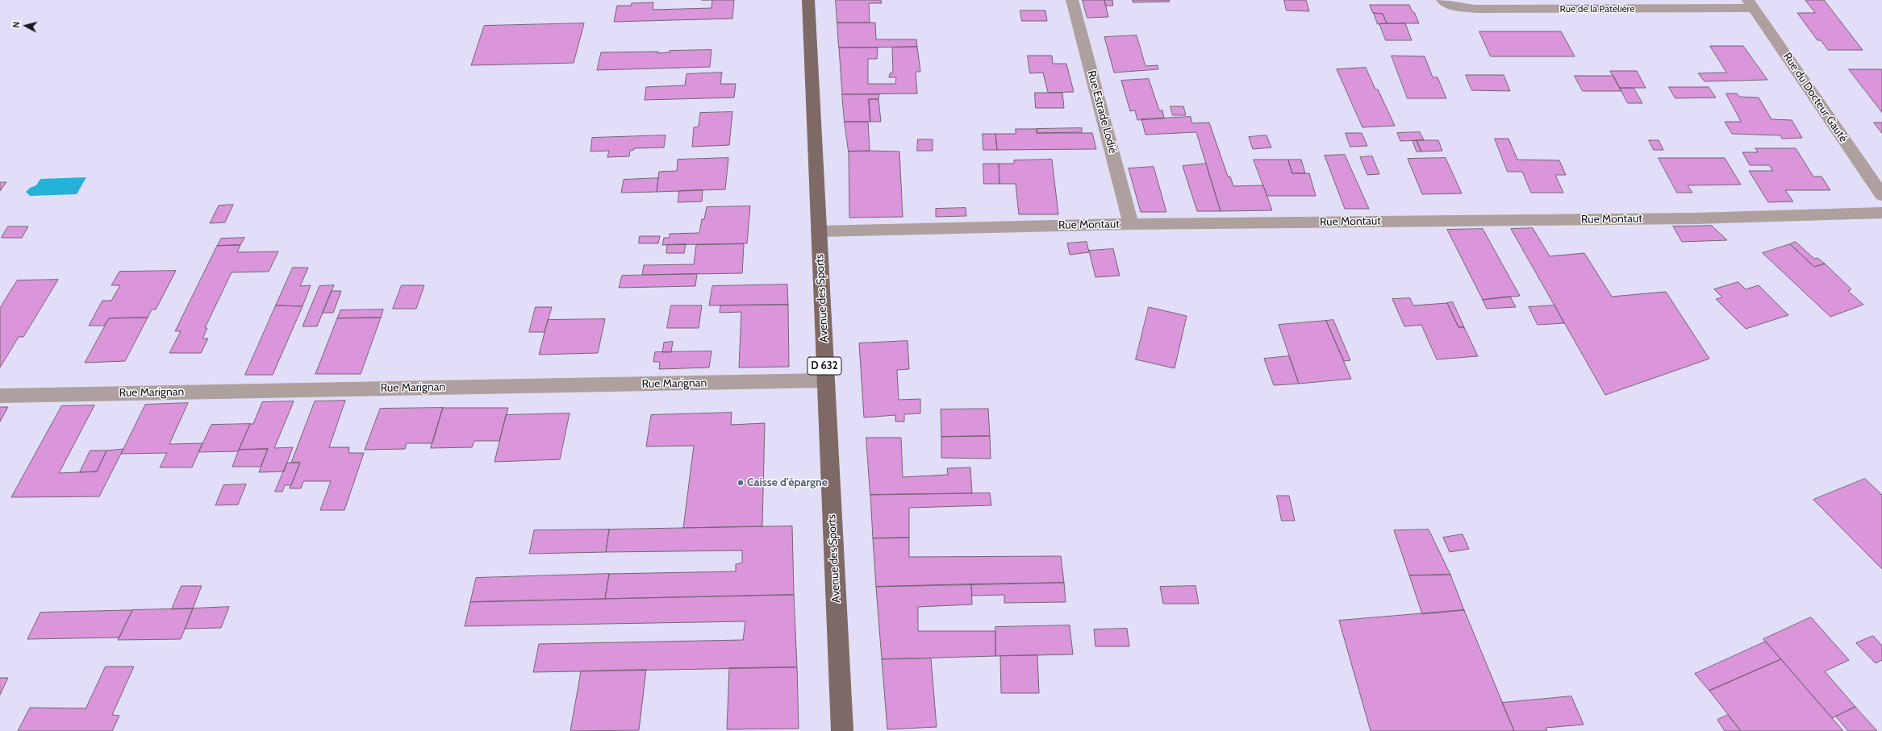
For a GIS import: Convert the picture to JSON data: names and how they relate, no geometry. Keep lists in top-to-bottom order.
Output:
{
  "streets": {
    "main road": ["Avenue des Sports", "D 632"],
    "street": [
      "Rue de la Patelière",
      "Rue du Docteur Gauté",
      "Rue Estrade Lodié",
      "Rue Montaut",
      "Rue Marignan"
    ]
  },
  "crossings": [
    ["Rue de la Patelière", "Rue du Docteur Gauté"],
    ["Rue Estrade Lodié", "Rue Montaut"],
    ["Rue Montaut", "Avenue des Sports"],
    ["Avenue des Sports", "Rue Marignan"]
  ],
  "places": ["Caisse d'épargne"],
  "north": "left"
}
